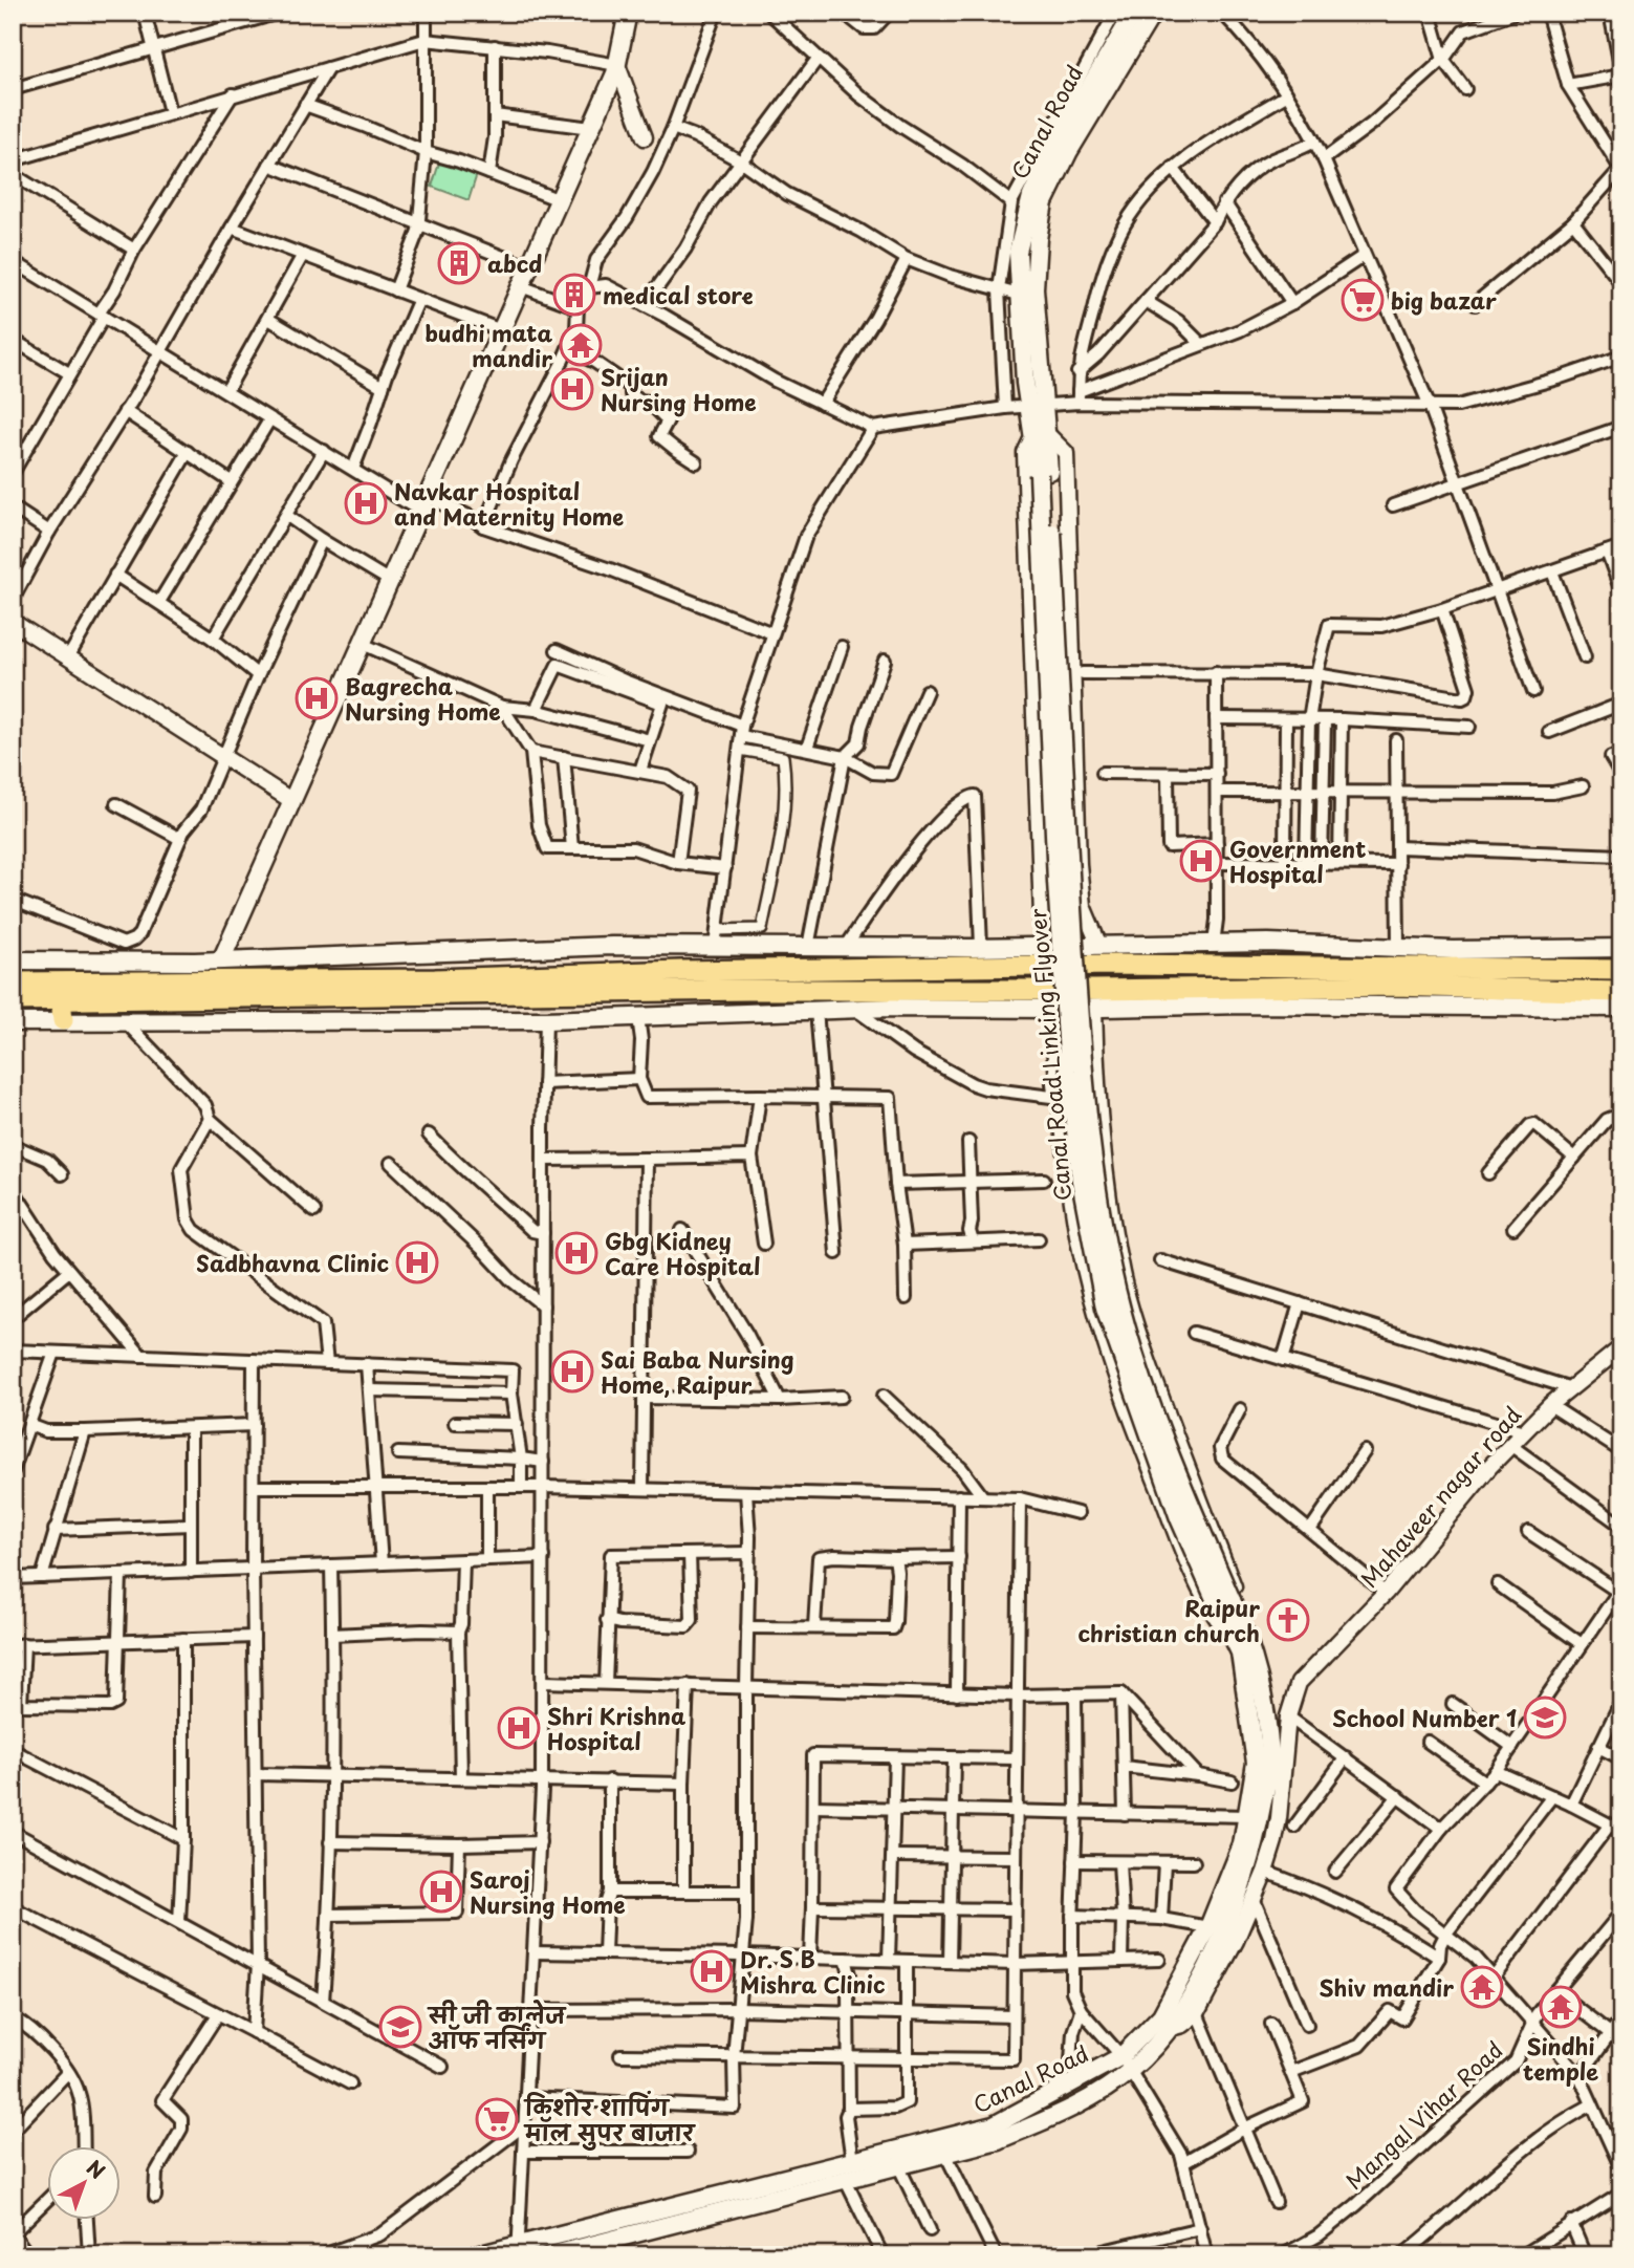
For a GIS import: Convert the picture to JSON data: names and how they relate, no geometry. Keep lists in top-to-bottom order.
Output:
{
  "streets": {
    "main road": ["Canal Road", "Canal Road Linking Flyover"],
    "street": ["Mahaveer nagar road", "Mangal Vihar Road"]
  },
  "crossings": [
    ["Canal Road", "Canal Road Linking Flyover"]
  ],
  "places": {
    "building": ["abcd", "medical store"],
    "supermarket": ["big bazar", "किशोर शापिंग मॉल सुपर बाजार"],
    "temple": ["budhi mata mandir", "Shiv mandir", "Sindhi temple"],
    "hospital": [
      "Srijan Nursing Home",
      "Navkar Hospital and Maternity Home",
      "Bagrecha Nursing Home",
      "Government Hospital",
      "Gbg Kidney Care Hospital",
      "Sadbhavna Clinic",
      "Sai Baba Nursing Home, Raipur",
      "Shri Krishna Hospital",
      "Saroj Nursing Home",
      "Dr. S B Mishra Clinic"
    ],
    "church": ["Raipur christian church"],
    "school or university": ["School Number 1", "सी जी कालेज ऑफ नर्सिंग"]
  },
  "north": "top right"
}
